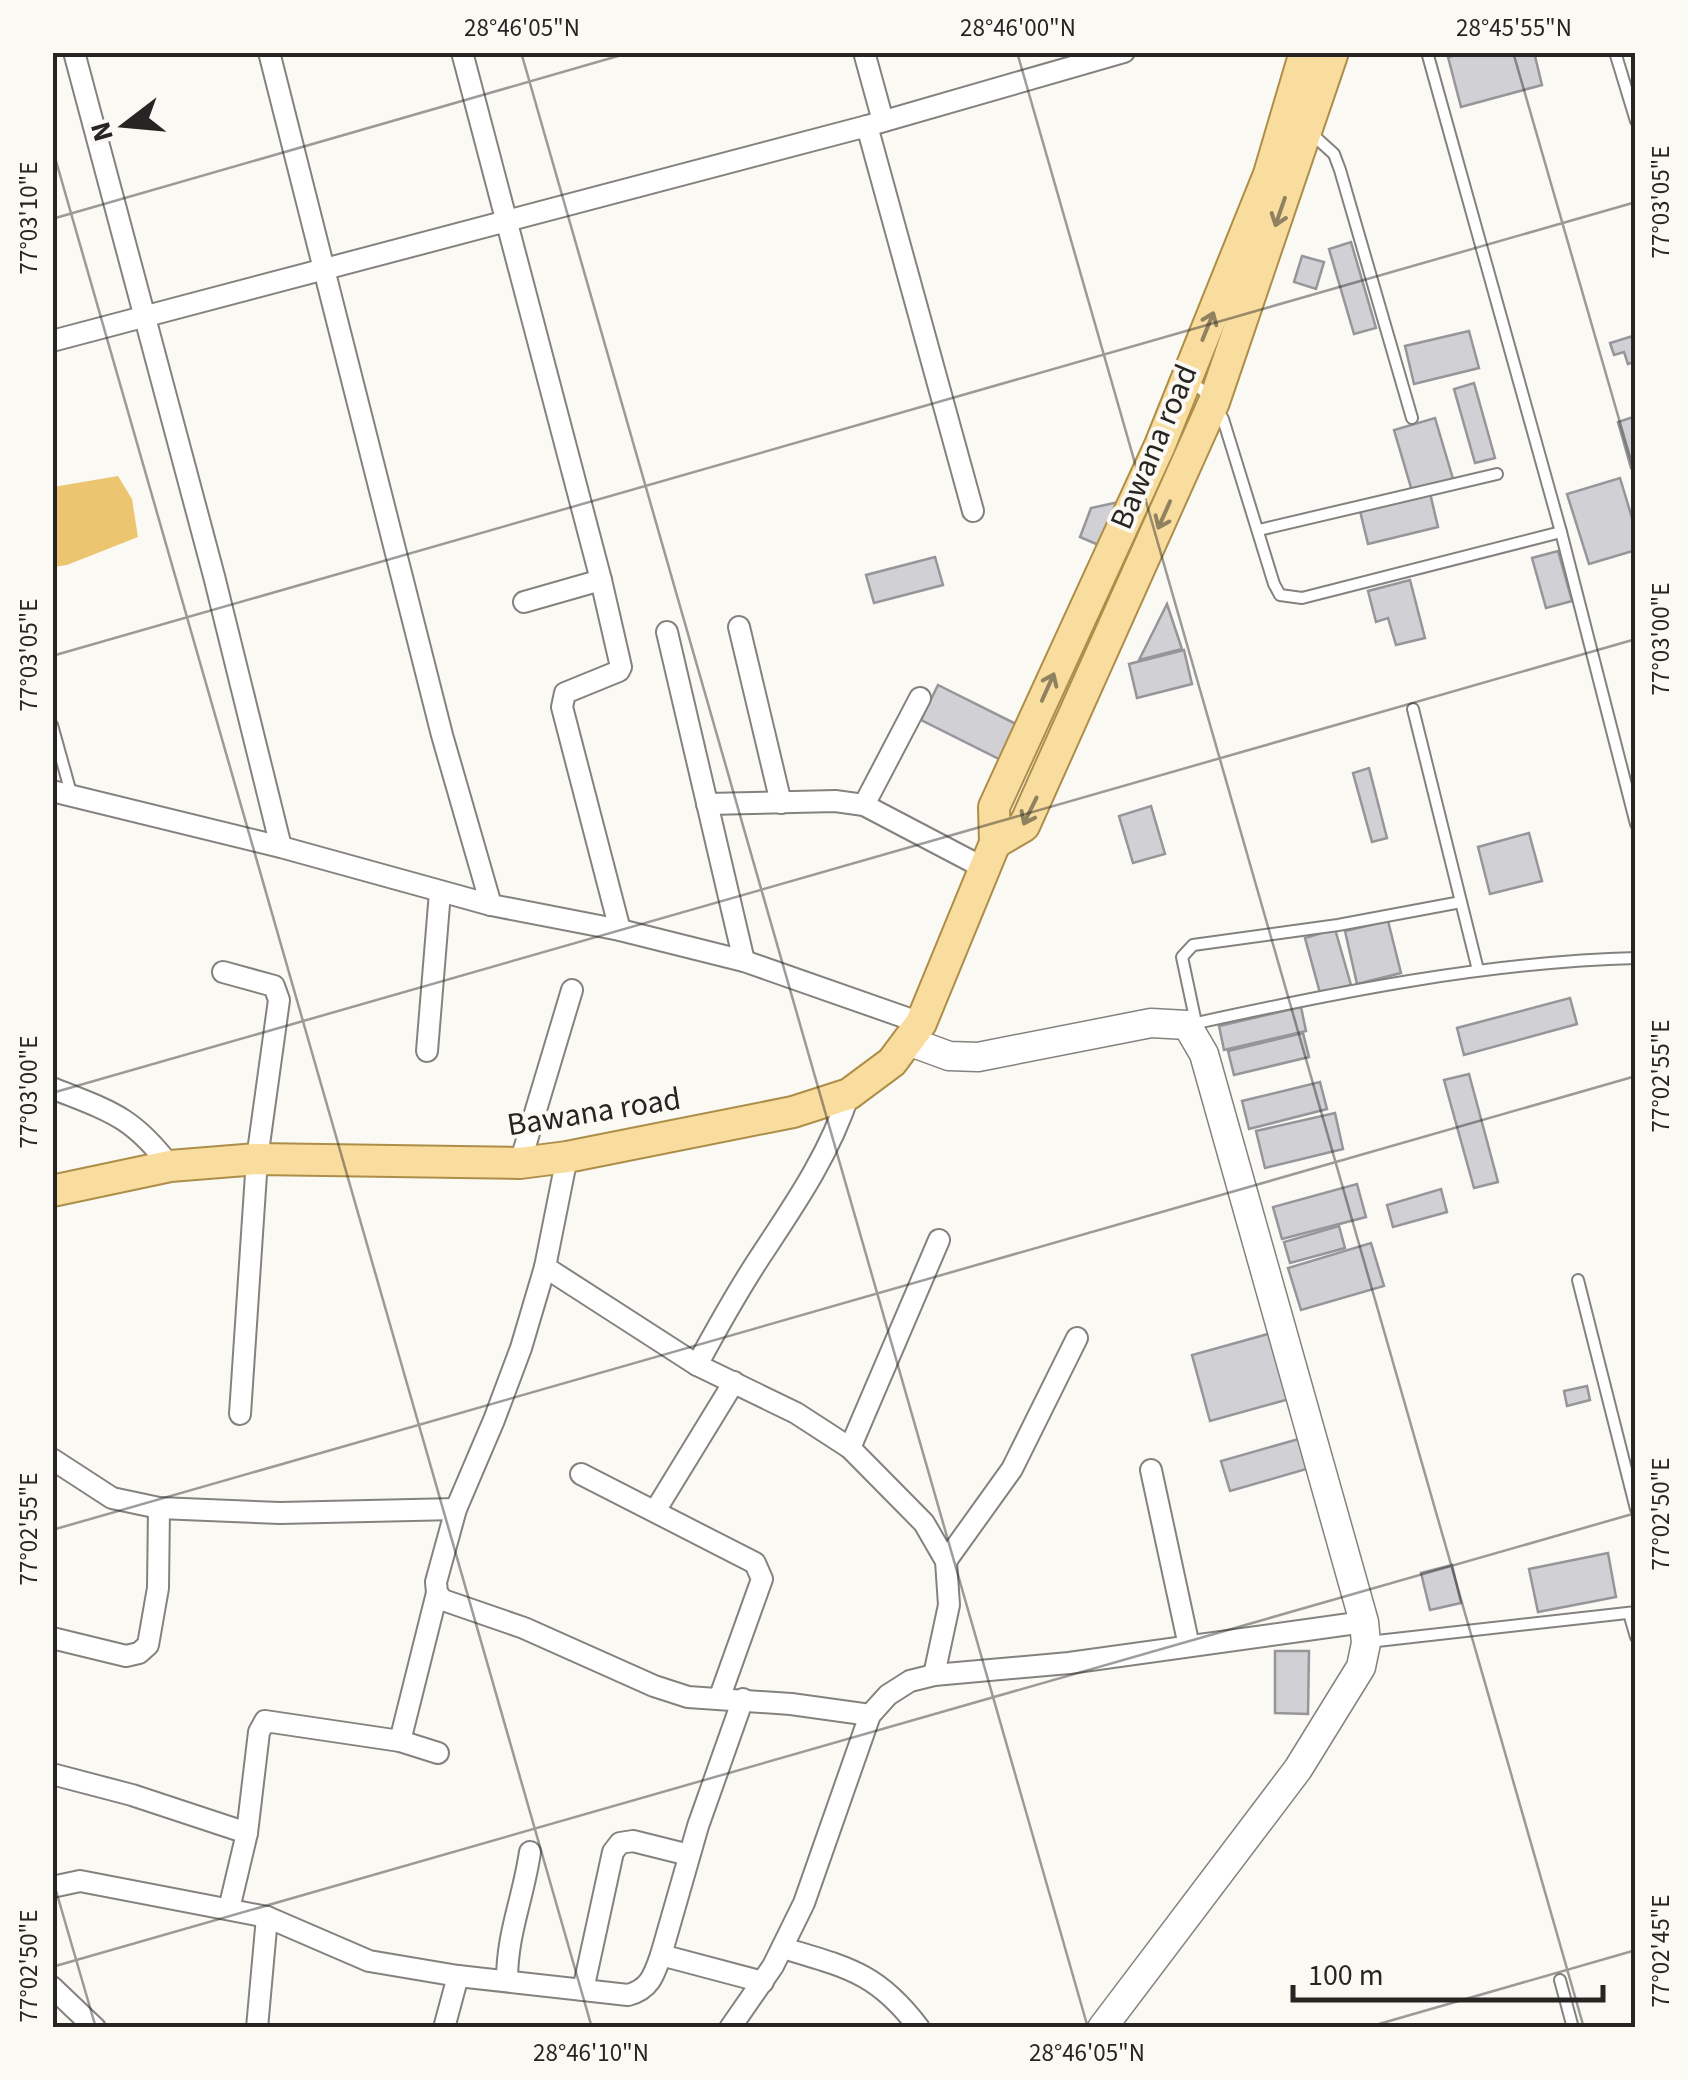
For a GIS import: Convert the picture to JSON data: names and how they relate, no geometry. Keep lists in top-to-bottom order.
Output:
{
  "streets": {
    "main road": ["Bawana road"]
  },
  "scale_bar": "100 m",
  "north": "left",
  "coordinates": [
    "28°46'05\"N",
    "28°46'00\"N",
    "28°45'55\"N",
    "77°03'05\"E",
    "77°03'10\"E",
    "77°03'00\"E",
    "77°02'55\"E",
    "77°02'50\"E",
    "77°02'45\"E",
    "28°46'10\"N"
  ]
}
